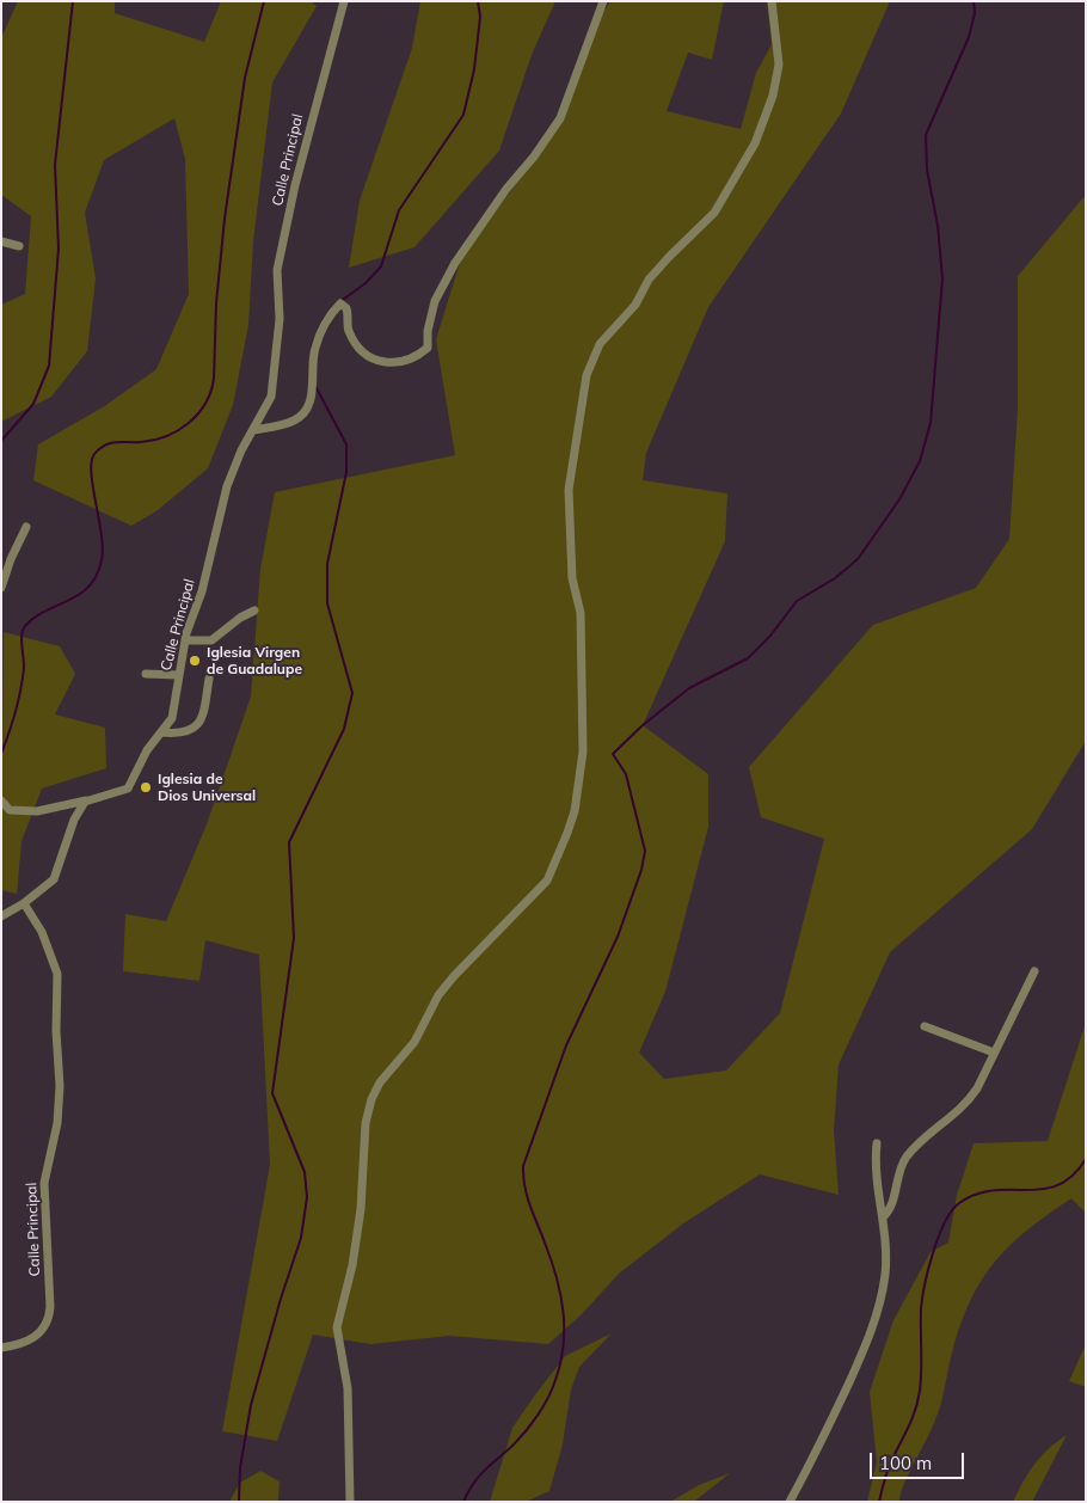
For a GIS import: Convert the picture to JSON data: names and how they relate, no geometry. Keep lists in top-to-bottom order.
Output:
{
  "streets": {
    "street": ["Calle Principal"]
  },
  "places": ["Iglesia Virgen de Guadalupe", "Iglesia de Dios Universal"],
  "scale_bar": "100 m"
}
